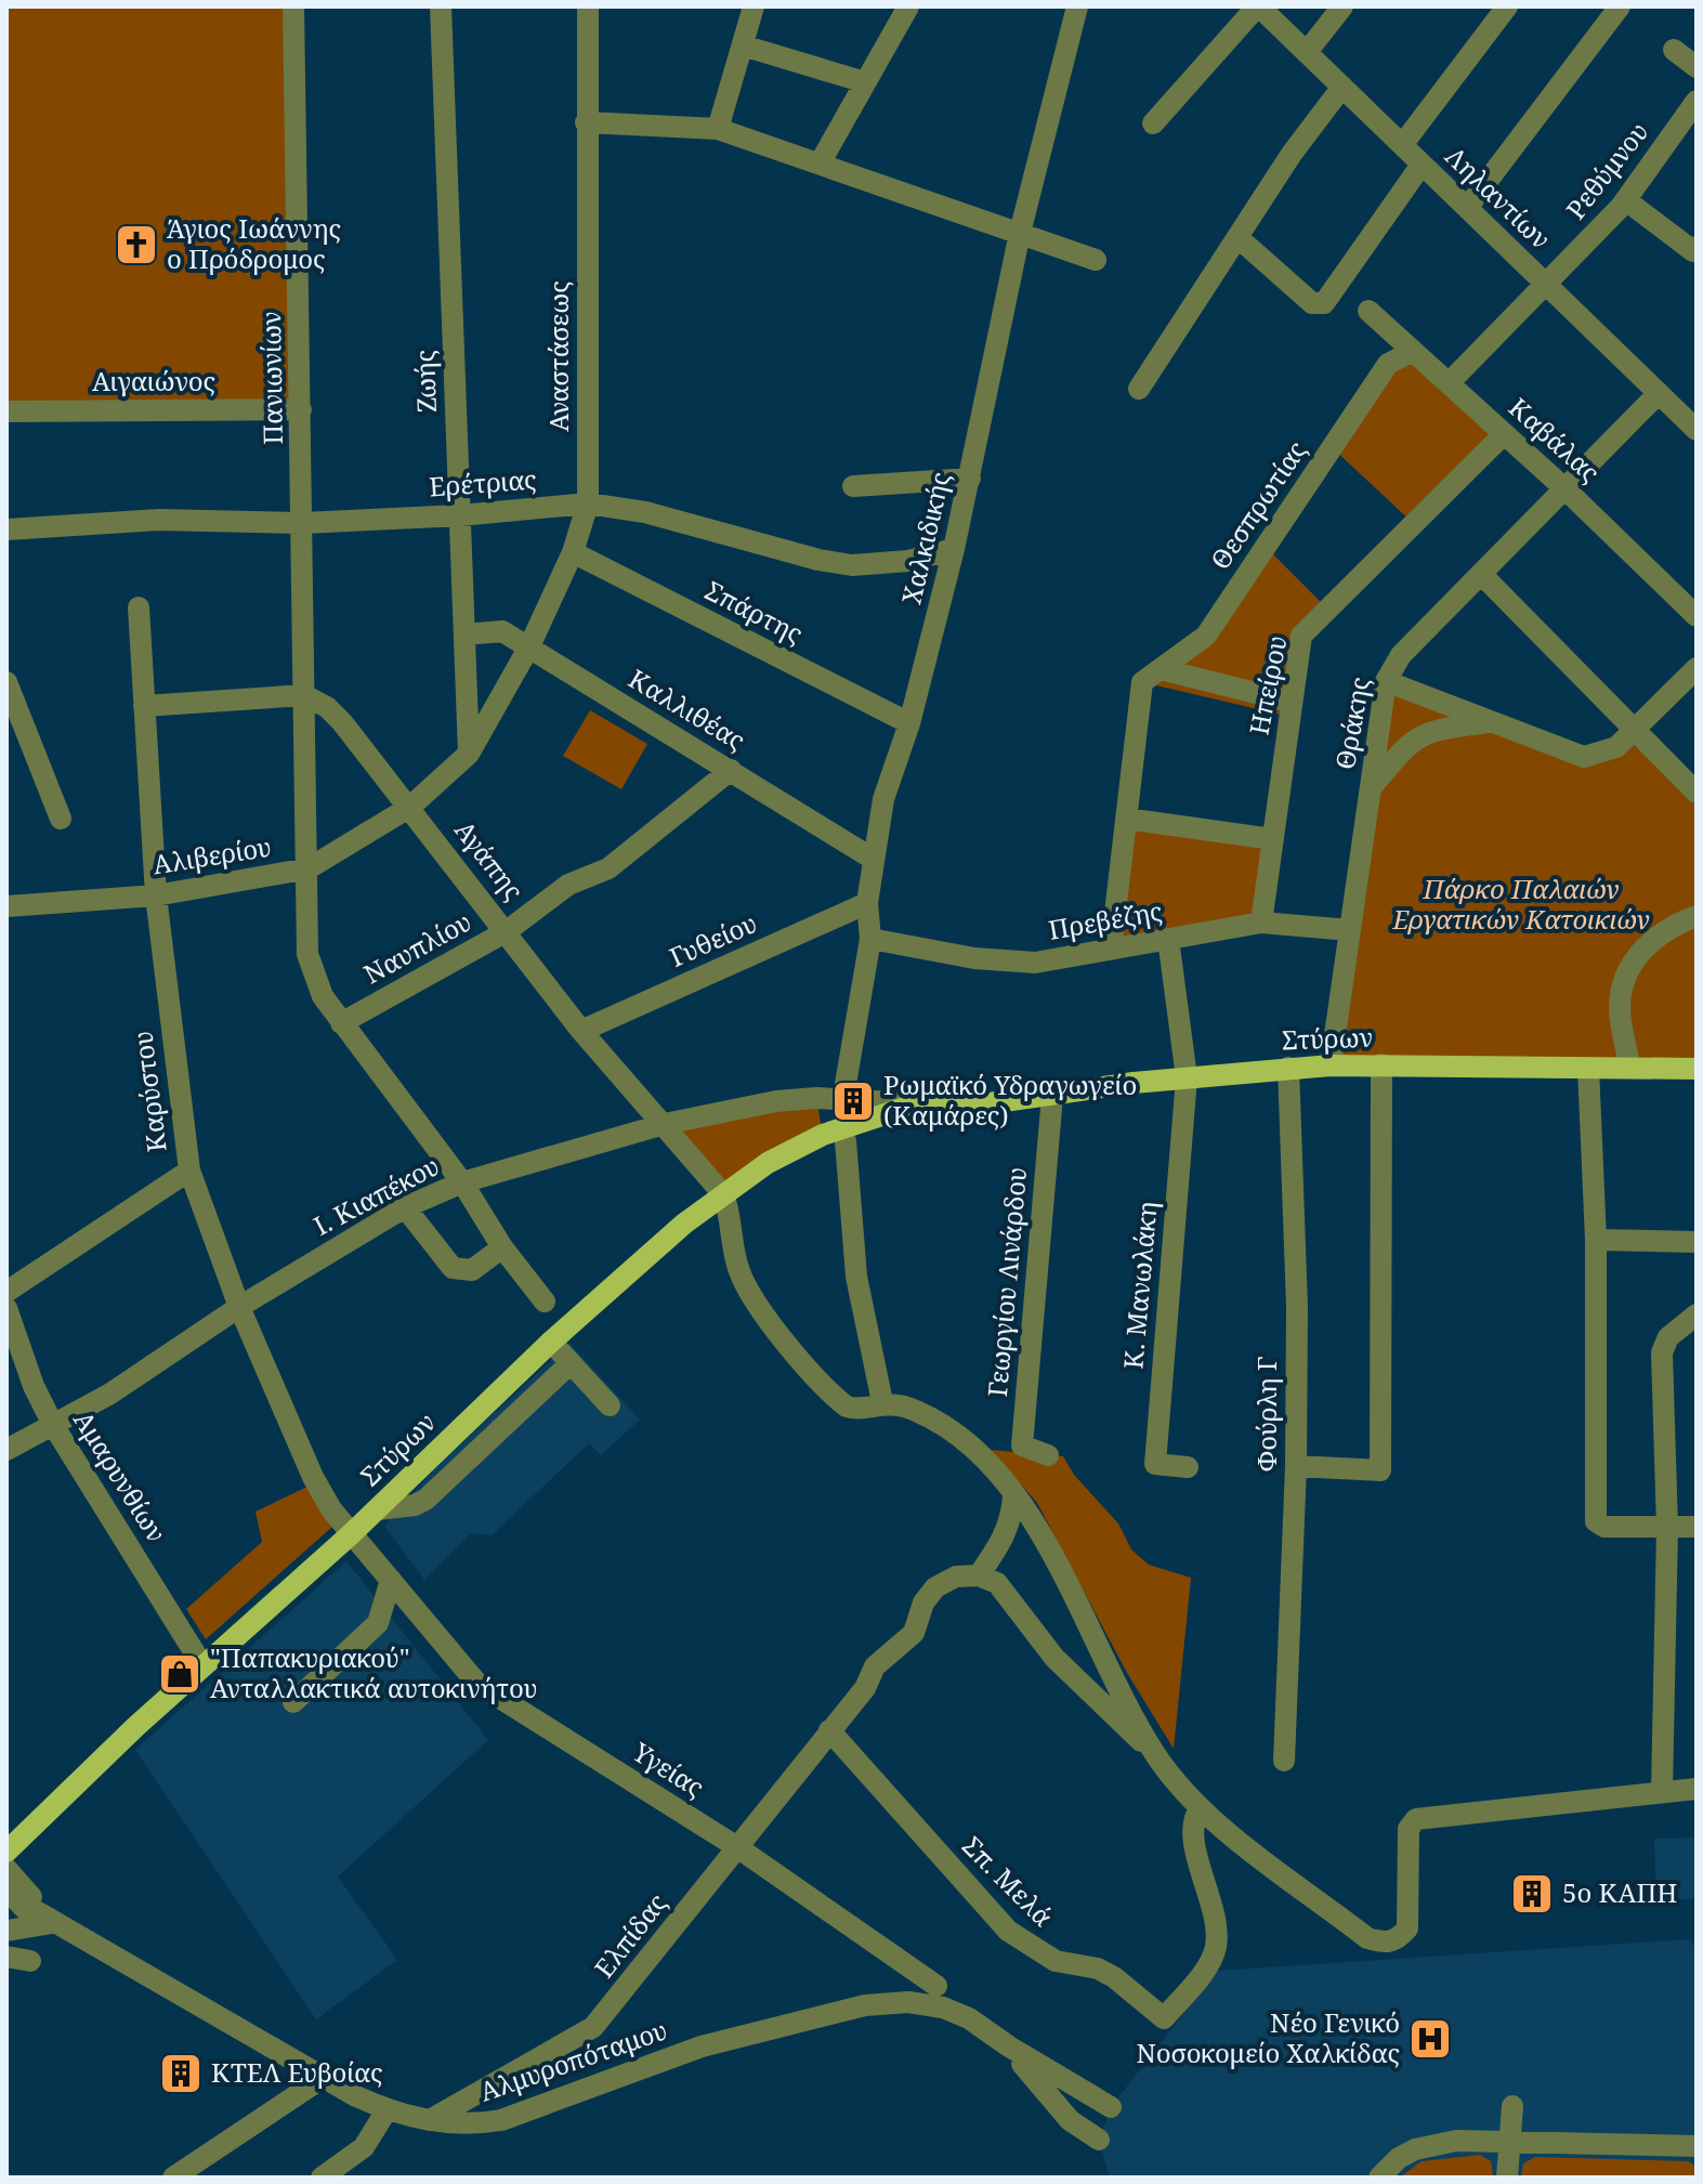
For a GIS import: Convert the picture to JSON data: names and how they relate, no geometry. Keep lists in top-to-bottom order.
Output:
{
  "streets": {
    "main road": ["Στύρων"],
    "street": [
      "Ρεθύμνου",
      "Ληλαντίων",
      "Αναστάσεως",
      "Πανιωνίων",
      "Ζωής",
      "Αιγαιώνος",
      "Καβάλας",
      "Ερέτριας",
      "Θεσπρωτίας",
      "Χαλκιδικής",
      "Σπάρτης",
      "Ηπείρου",
      "Καλλιθέας",
      "Θράκης",
      "Αλιβερίου",
      "Αγάπης",
      "Πρεβέζης",
      "Γυθείου",
      "Ναυπλίου",
      "Καρύστου",
      "Ι. Κιαπέκου",
      "Γεωργίου Λινάρδου",
      "Κ. Μανωλάκη",
      "Φούρλη Γ",
      "Αμαρυνθίων",
      "Υγείας",
      "Σπ. Μελά",
      "Ελπίδας",
      "Αλμυροπόταμου"
    ]
  },
  "crossings": [
    ["Ρεθύμνου", "Ληλαντίων"],
    ["Ρεθύμνου", "Καβάλας"],
    ["Ληλαντίων", "Θράκης"],
    ["Αναστάσεως", "Ζωής"],
    ["Αναστάσεως", "Ερέτριας"],
    ["Αναστάσεως", "Σπάρτης"],
    ["Αναστάσεως", "Καλλιθέας"],
    ["Αναστάσεως", "Αλιβερίου"],
    ["Αναστάσεως", "Αγάπης"],
    ["Πανιωνίων", "Αιγαιώνος"],
    ["Πανιωνίων", "Ερέτριας"],
    ["Πανιωνίων", "Αλιβερίου"],
    ["Πανιωνίων", "Αγάπης"],
    ["Πανιωνίων", "Ναυπλίου"],
    ["Πανιωνίων", "Ι. Κιαπέκου"],
    ["Ζωής", "Ερέτριας"],
    ["Ζωής", "Καλλιθέας"],
    ["Καβάλας", "Θεσπρωτίας"],
    ["Καβάλας", "Ηπείρου"],
    ["Καβάλας", "Θράκης"],
    ["Ερέτριας", "Χαλκιδικής"],
    ["Χαλκιδικής", "Σπάρτης"],
    ["Χαλκιδικής", "Καλλιθέας"],
    ["Χαλκιδικής", "Πρεβέζης"],
    ["Χαλκιδικής", "Γυθείου"],
    ["Χαλκιδικής", "Ι. Κιαπέκου"],
    ["Ηπείρου", "Πρεβέζης"],
    ["Καλλιθέας", "Ναυπλίου"],
    ["Θράκης", "Πρεβέζης"],
    ["Θράκης", "Στύρων"],
    ["Αλιβερίου", "Αγάπης"],
    ["Αλιβερίου", "Καρύστου"],
    ["Αγάπης", "Γυθείου"],
    ["Αγάπης", "Ναυπλίου"],
    ["Αγάπης", "Στύρων"],
    ["Αγάπης", "Ι. Κιαπέκου"],
    ["Στύρων", "Καρύστου"],
    ["Στύρων", "Ι. Κιαπέκου"],
    ["Στύρων", "Γεωργίου Λινάρδου"],
    ["Στύρων", "Κ. Μανωλάκη"],
    ["Στύρων", "Φούρλη Γ"],
    ["Στύρων", "Αμαρυνθίων"],
    ["Στύρων", "Υγείας"],
    ["Καρύστου", "Ι. Κιαπέκου"],
    ["Καρύστου", "Υγείας"],
    ["Ι. Κιαπέκου", "Αμαρυνθίων"],
    ["Υγείας", "Ελπίδας"],
    ["Σπ. Μελά", "Ελπίδας"],
    ["Ελπίδας", "Αλμυροπόταμου"]
  ],
  "parks": ["Πάρκο Παλαιών Εργατικών Κατοικιών"],
  "places": {
    "church": ["Άγιος Ιωάννης ο Πρόδρομος"],
    "building": ["Ρωμαϊκό Υδραγωγείο (Καμάρες)", "5ο ΚΑΠΗ", "ΚΤΕΛ Ευβοίας"],
    "shop": ["\"Παπακυριακού\" Ανταλλακτικά αυτοκινήτου"],
    "hospital": ["Νέο Γενικό Νοσοκομείο Χαλκίδας"]
  }
}
